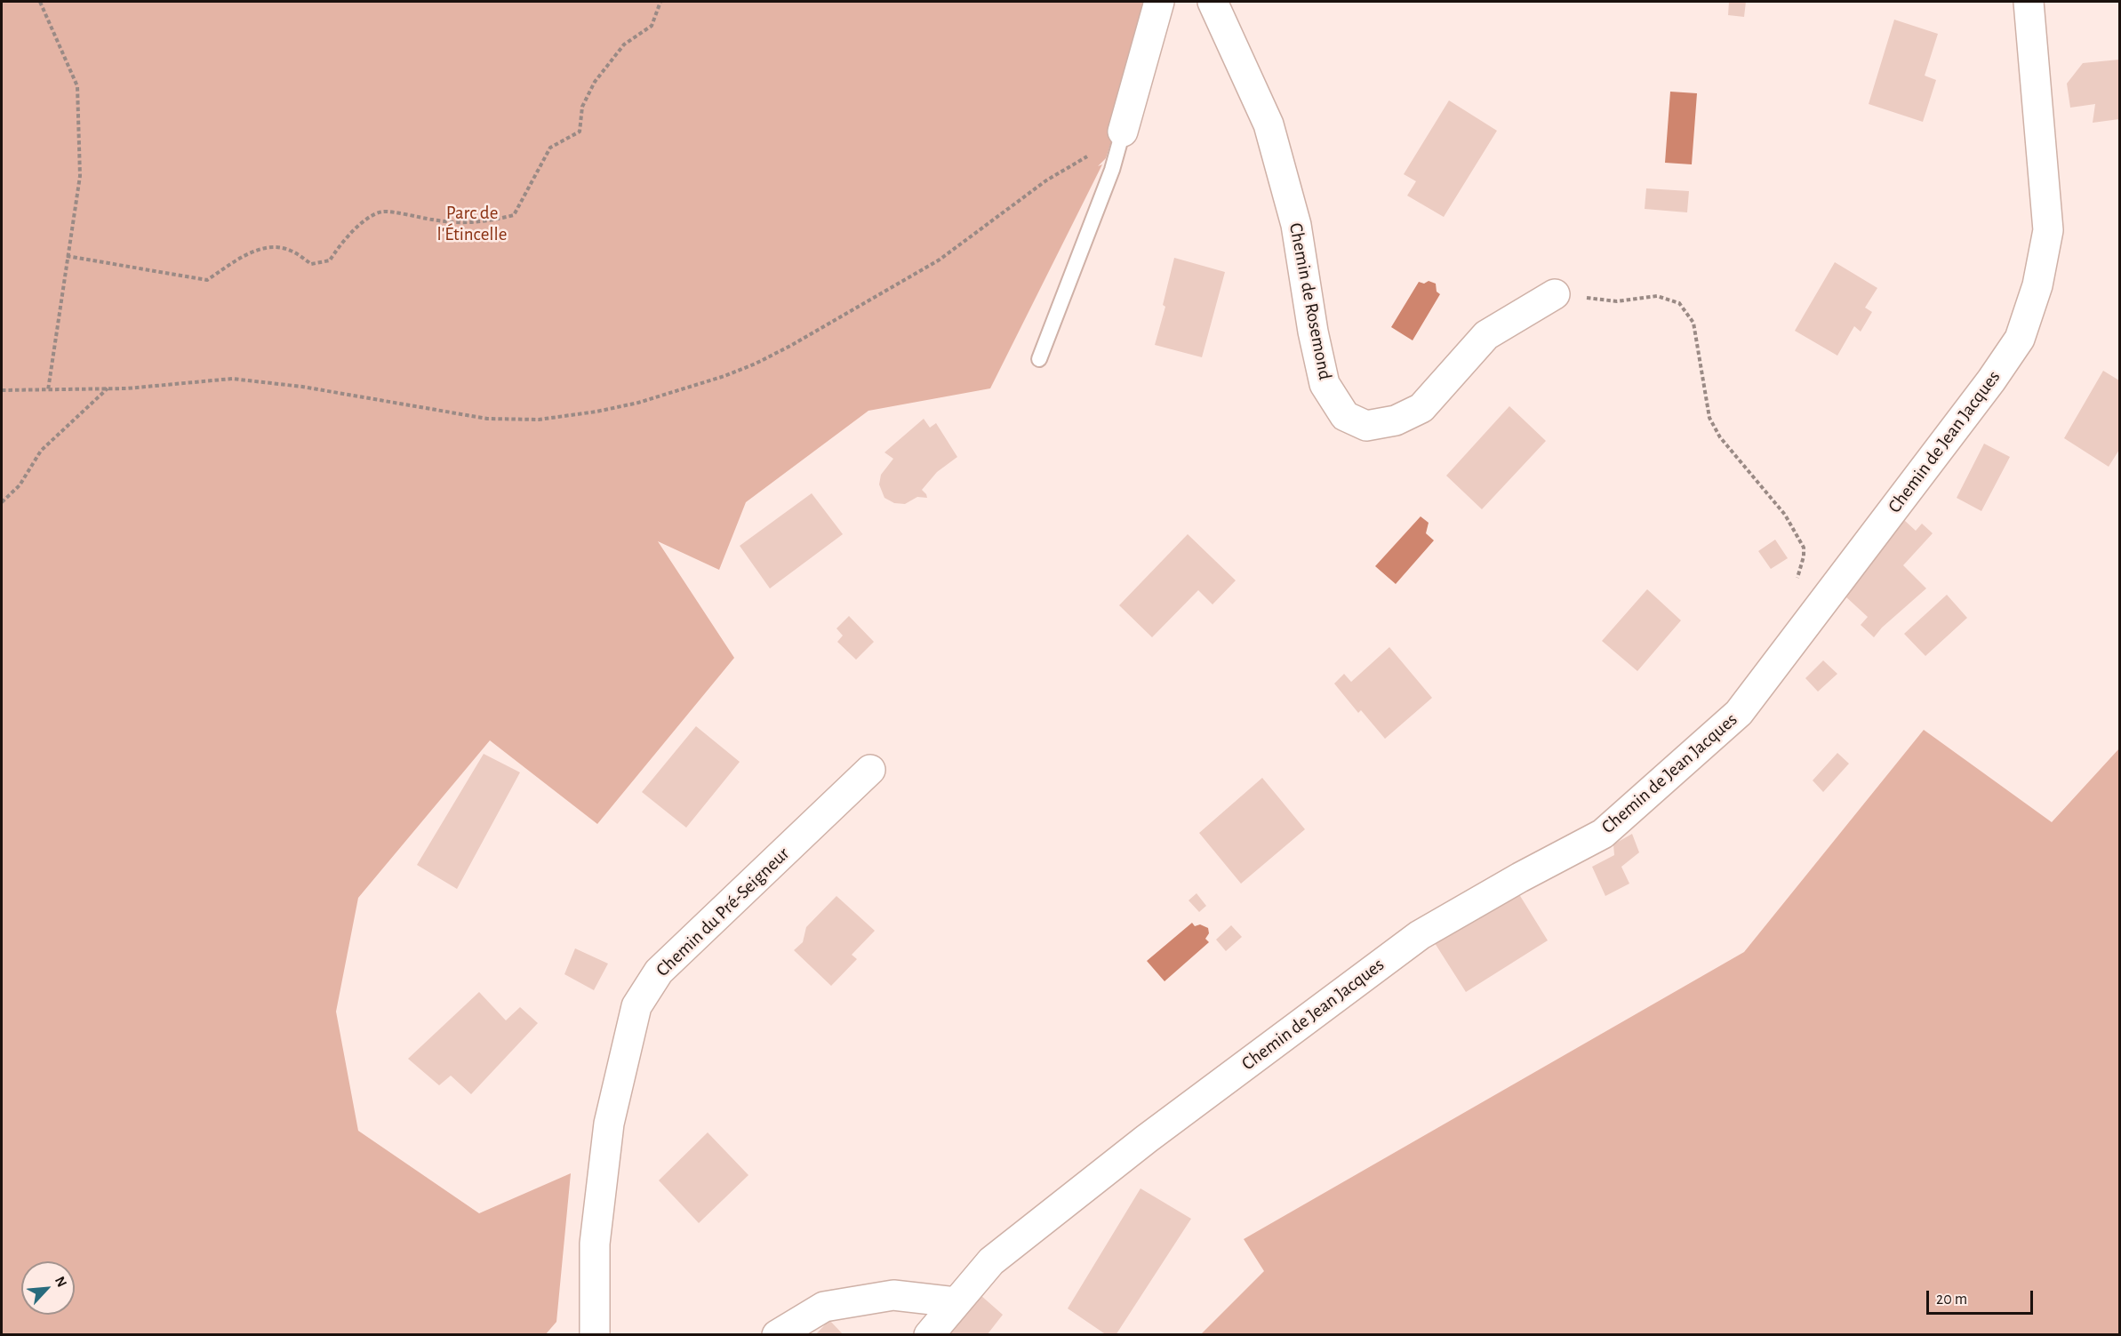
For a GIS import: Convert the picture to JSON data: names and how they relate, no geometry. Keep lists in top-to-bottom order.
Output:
{
  "streets": {
    "street": ["Chemin de Rosemond", "Chemin de Jean Jacques", "Chemin du Pré-Seigneur"]
  },
  "parks": ["Parc de l'Étincelle"],
  "scale_bar": "20 m",
  "north": "top right"
}
